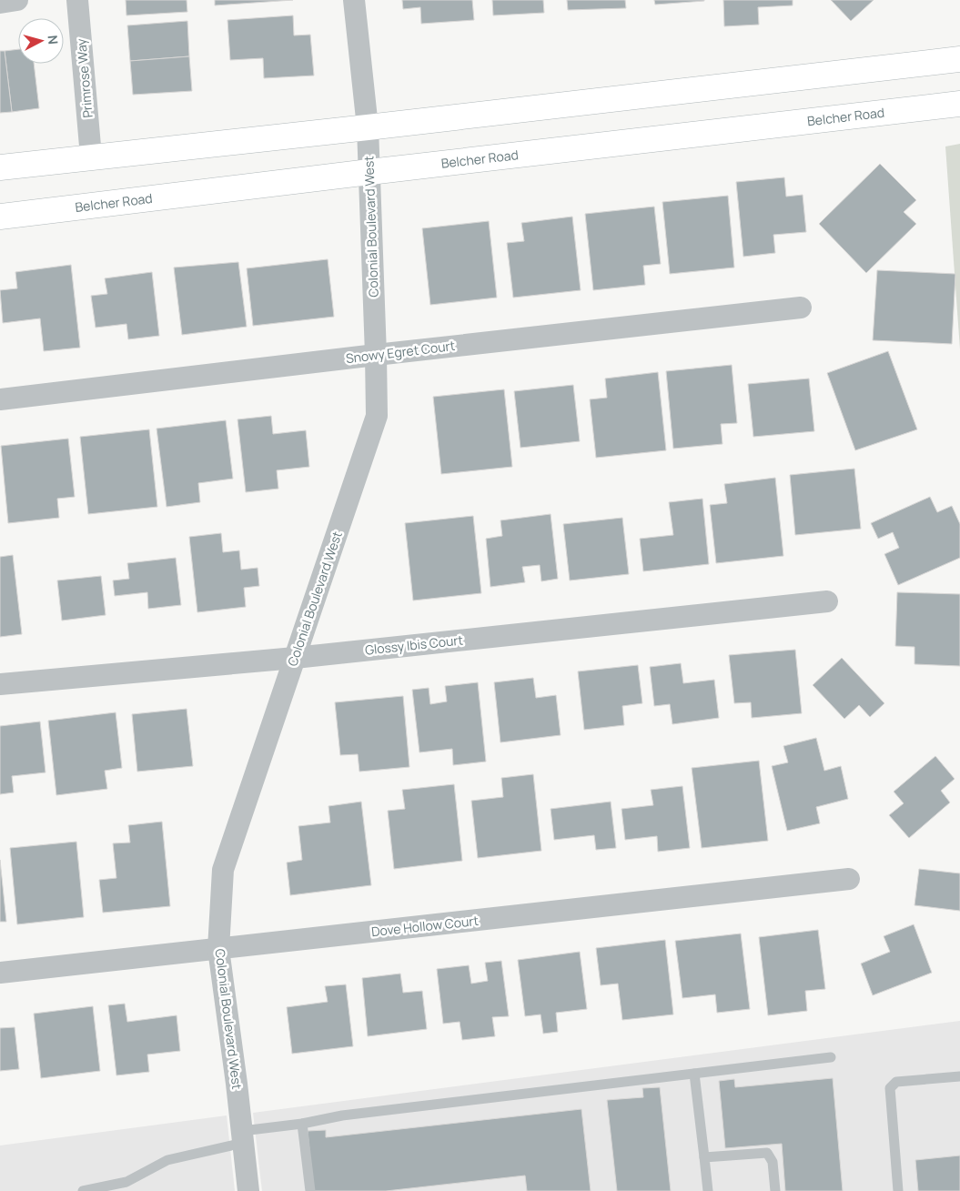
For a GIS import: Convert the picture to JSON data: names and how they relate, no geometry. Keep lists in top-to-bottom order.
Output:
{
  "streets": {
    "main road": ["Belcher Road"],
    "street": [
      "Primrose Way",
      "Colonial Boulevard West",
      "Snowy Egret Court",
      "Glossy Ibis Court",
      "Dove Hollow Court"
    ]
  },
  "crossings": [
    ["Belcher Road", "Colonial Boulevard West"],
    ["Colonial Boulevard West", "Snowy Egret Court"],
    ["Colonial Boulevard West", "Glossy Ibis Court"],
    ["Colonial Boulevard West", "Dove Hollow Court"]
  ],
  "north": "right"
}
